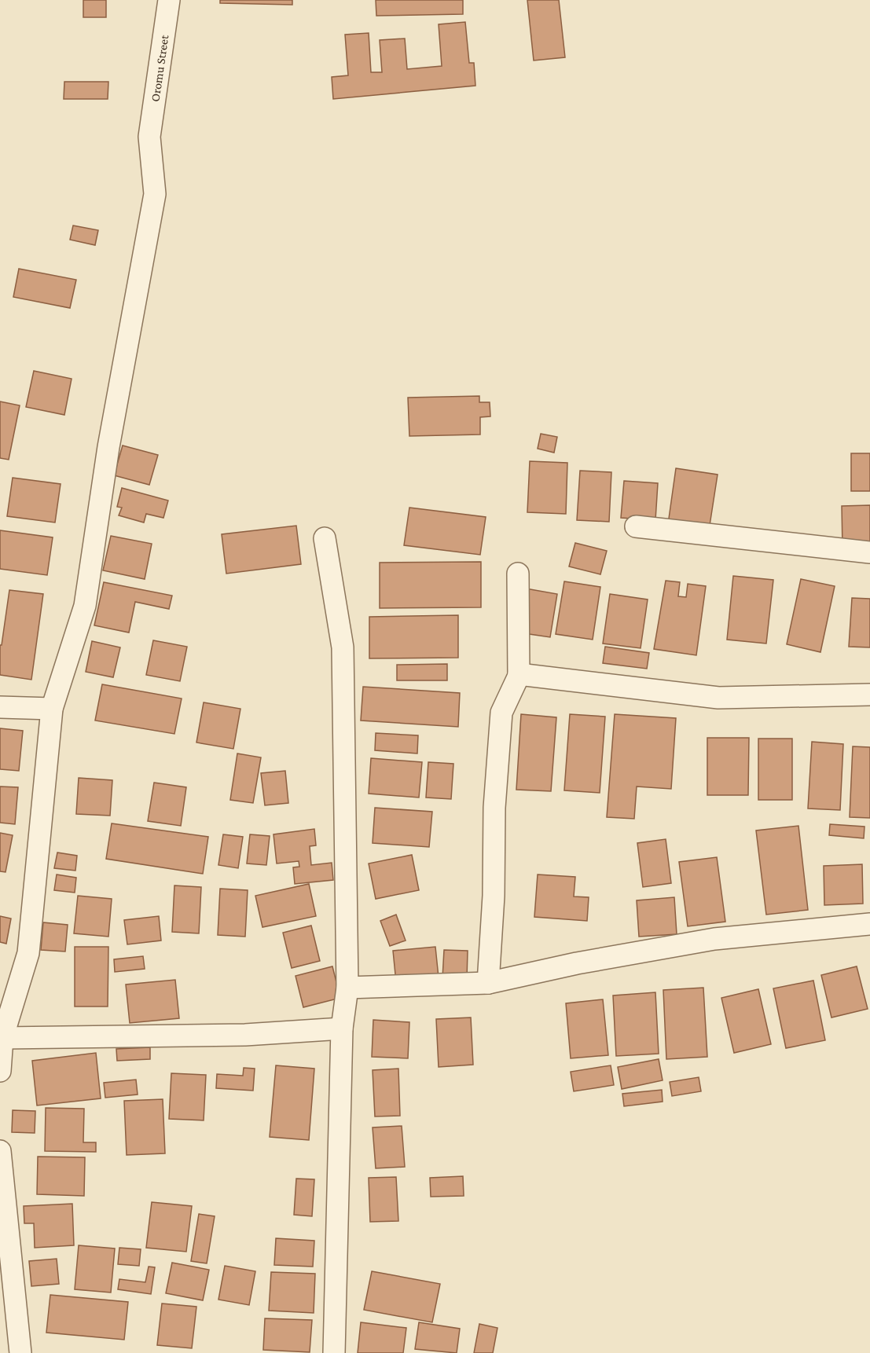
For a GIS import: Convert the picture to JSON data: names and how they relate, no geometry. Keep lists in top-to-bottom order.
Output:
{
  "streets": {
    "street": ["Oromu Street"]
  }
}
